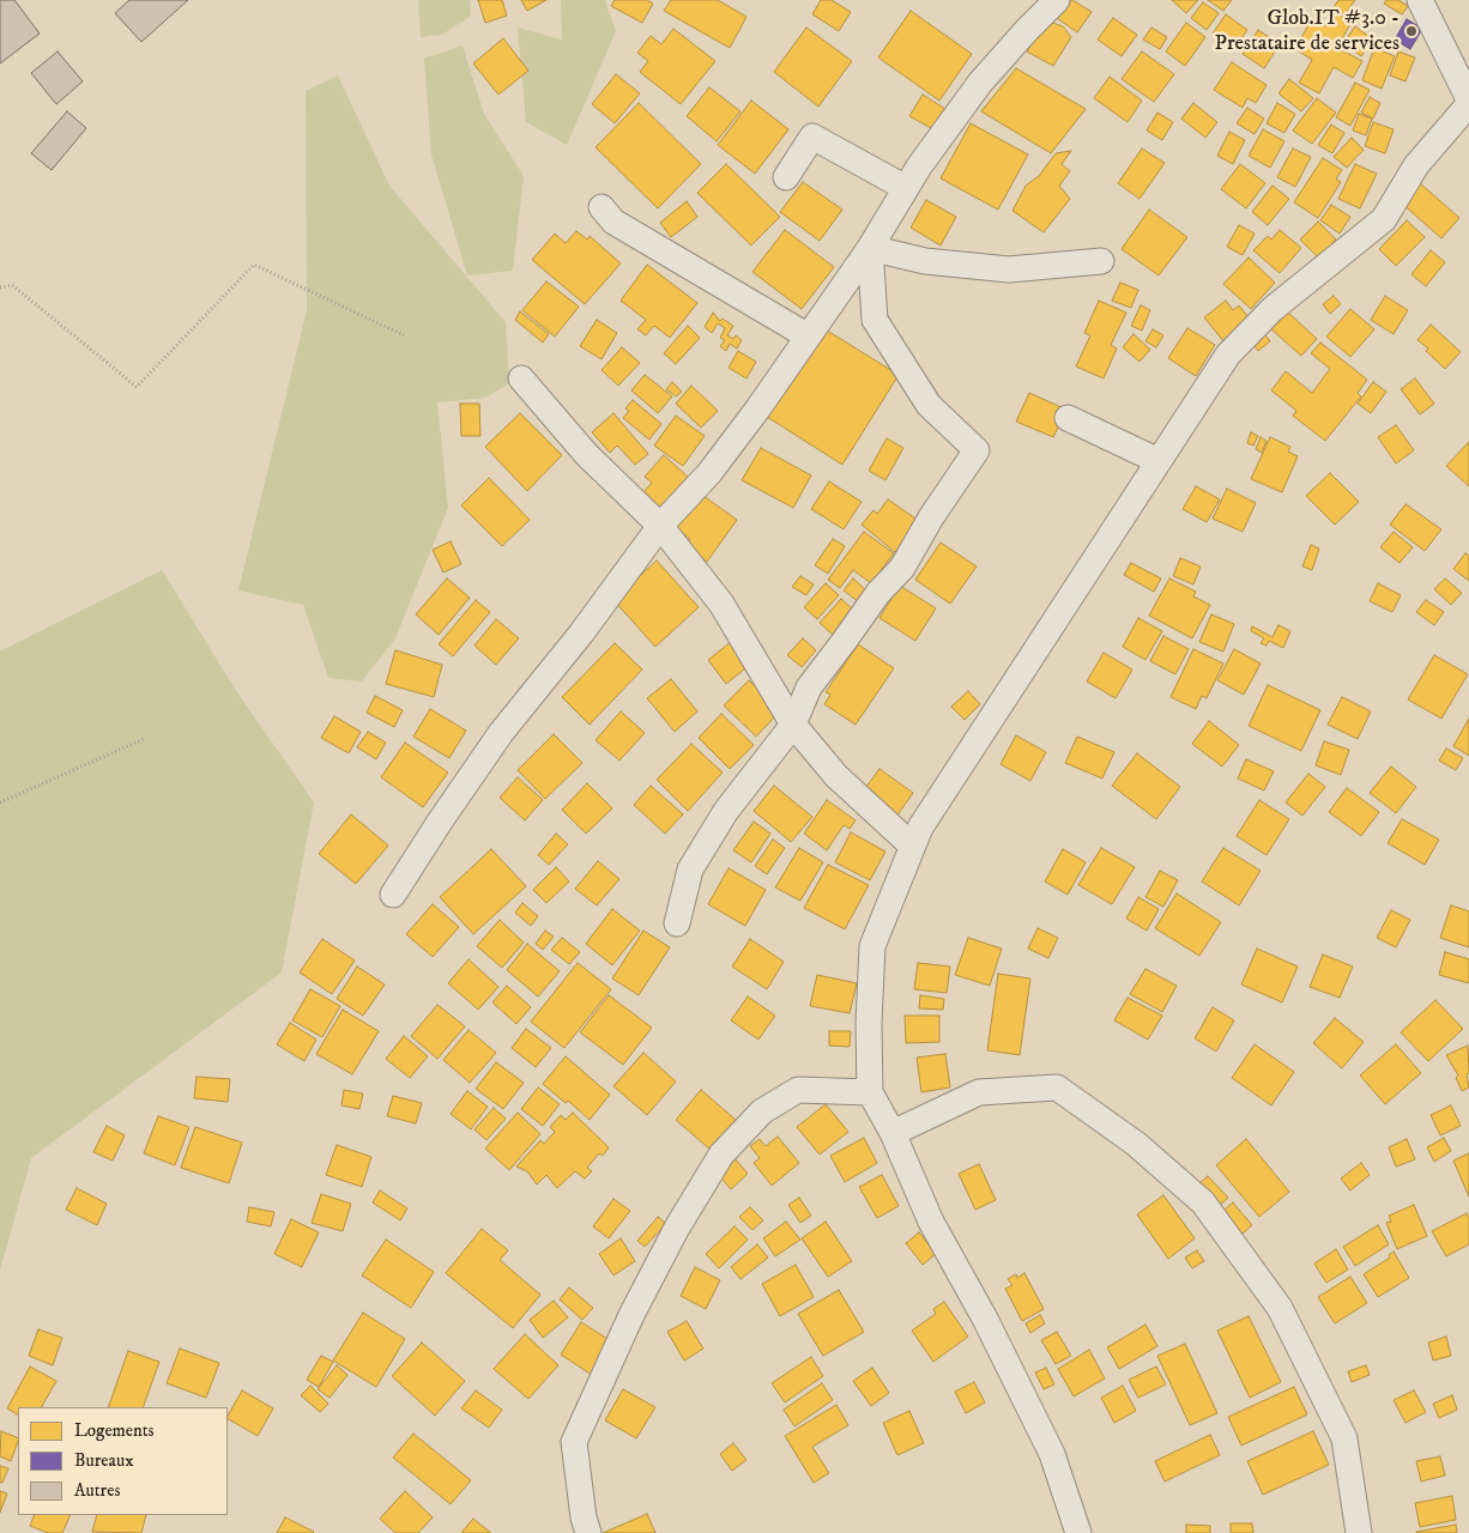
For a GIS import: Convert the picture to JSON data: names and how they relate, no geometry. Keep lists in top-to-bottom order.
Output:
{
  "places": ["Glob.IT #3.0 - Prestataire de services"],
  "legend": ["Logements", "Bureaux", "Autres"]
}
